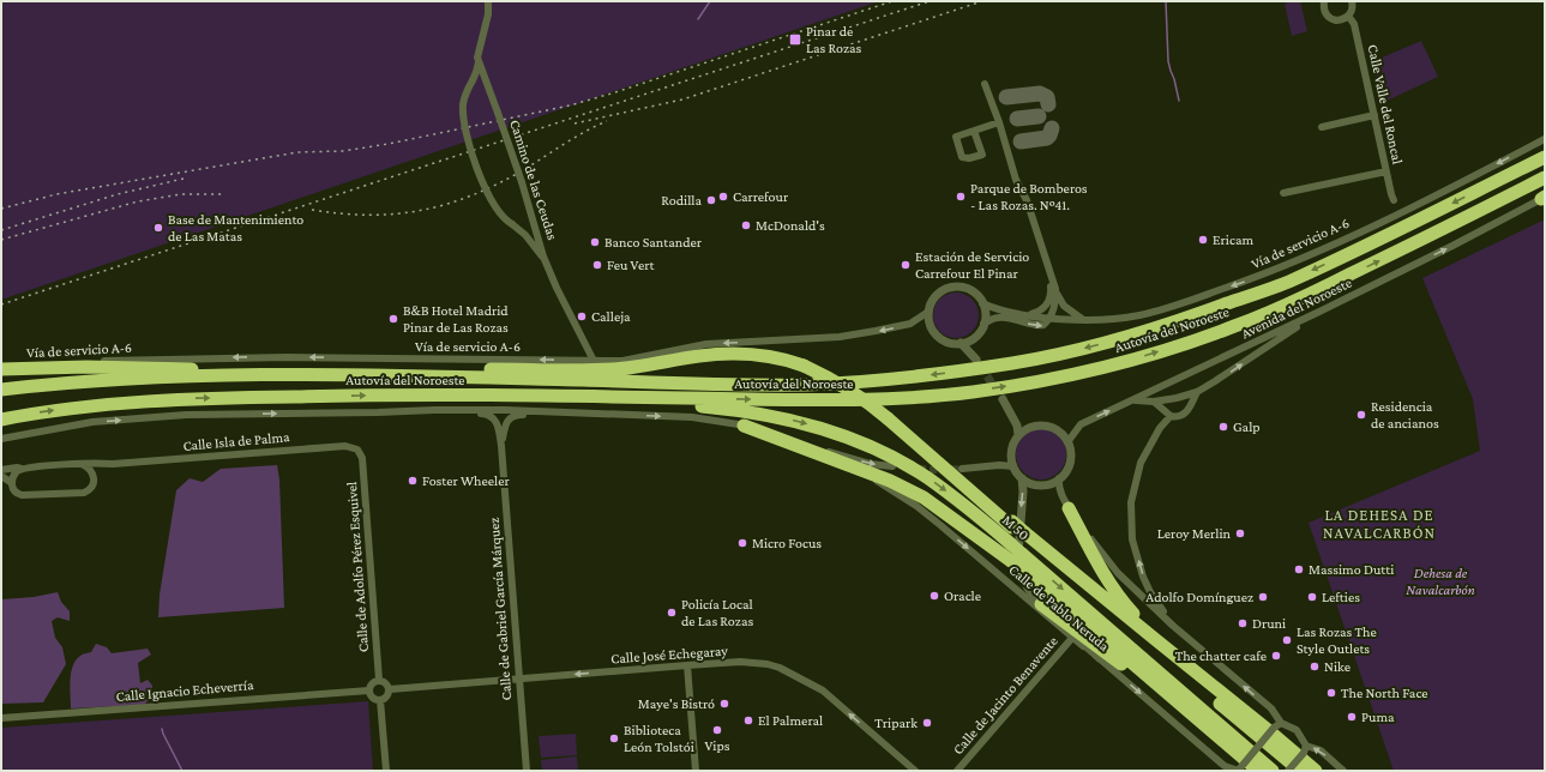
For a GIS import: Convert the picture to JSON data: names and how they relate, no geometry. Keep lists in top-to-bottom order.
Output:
{
  "streets": {
    "highway": ["Autovía del Noroeste", "M 50"],
    "street": [
      "Calle Valle del Roncal",
      "Camino de las Ceudas",
      "Vía de servicio A-6",
      "Avenida del Noroeste",
      "Calle Isla de Palma",
      "Calle de Adolfo Pérez Esquivel",
      "Calle de Pablo Neruda",
      "Calle de Gabriel García Márquez",
      "Calle José Echegaray",
      "Calle Ignacio Echeverría",
      "Calle de Jacinto Benavente"
    ]
  },
  "crossings": [
    ["Camino de las Ceudas", "Vía de servicio A-6"],
    ["Autovía del Noroeste", "M 50"],
    ["Calle Isla de Palma", "Calle de Adolfo Pérez Esquivel"],
    ["Calle de Adolfo Pérez Esquivel", "Calle José Echegaray"],
    ["Calle de Adolfo Pérez Esquivel", "Calle Ignacio Echeverría"],
    ["Calle de Pablo Neruda", "Calle de Jacinto Benavente"],
    ["Calle de Gabriel García Márquez", "Calle José Echegaray"],
    ["Calle José Echegaray", "Calle Ignacio Echeverría"]
  ],
  "one_way": ["Avenida del Noroeste", "Calle de Pablo Neruda", "Calle José Echegaray"],
  "districts": ["LA DEHESA DE NAVALCARBÓN"],
  "parks": ["Dehesa de Navalcarbón"],
  "places": {
    "transit": ["Pinar de Las Rozas"],
    "other": [
      "Carrefour",
      "Parque de Bomberos - Las Rozas. Nº41.",
      "Rodilla",
      "McDonald's",
      "Base de Mantenimiento de Las Matas",
      "Ericam",
      "Banco Santander",
      "Feu Vert",
      "Estación de Servicio Carrefour El Pinar",
      "Calleja",
      "B&B Hotel Madrid Pinar de Las Rozas",
      "Residencia de ancianos",
      "Galp",
      "Foster Wheeler",
      "Leroy Merlin",
      "Micro Focus",
      "Massimo Dutti",
      "Oracle",
      "Adolfo Domínguez",
      "Lefties",
      "Policía Local de Las Rozas",
      "Druni",
      "Las Rozas The Style Outlets",
      "The chatter cafe",
      "Nike",
      "The North Face",
      "Maye's Bistró",
      "Puma",
      "El Palmeral",
      "Tripark",
      "Vips",
      "Biblioteca León Tolstói"
    ]
  }
}
